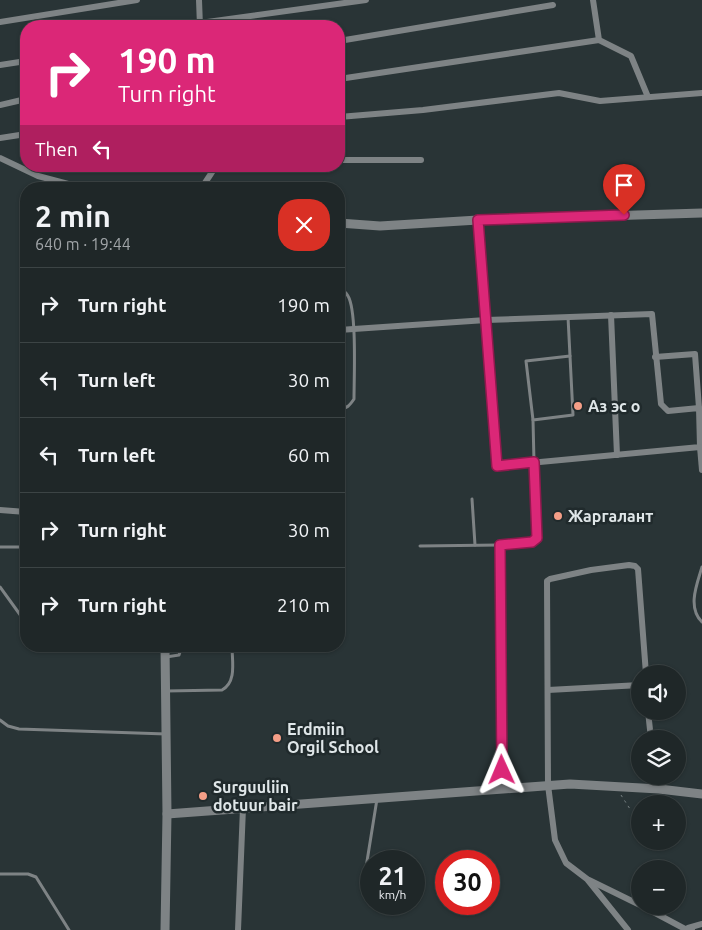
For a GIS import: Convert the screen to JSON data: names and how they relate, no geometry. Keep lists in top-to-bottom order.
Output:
{
  "places": [
    "Аз эс о",
    "Жаргалант",
    "Erdmiin Orgil School",
    "Surguuliin dotuur bair"
  ],
  "page": {
    "turn": ["190 m", "Turn right"],
    "then": "Then",
    "heading": ["2 min", "640 m · 19:44"],
    "list": [
      {
        "name": "Turn right",
        "value": "190 m"
      },
      {
        "name": "Turn left",
        "value": "30 m"
      },
      {
        "name": "Turn left",
        "value": "60 m"
      },
      {
        "name": "Turn right",
        "value": "30 m"
      },
      {
        "name": "Turn right",
        "value": "210 m"
      }
    ],
    "map_buttons": ["+", "−"],
    "speed": "21 km/h",
    "limit": "30"
  }
}
